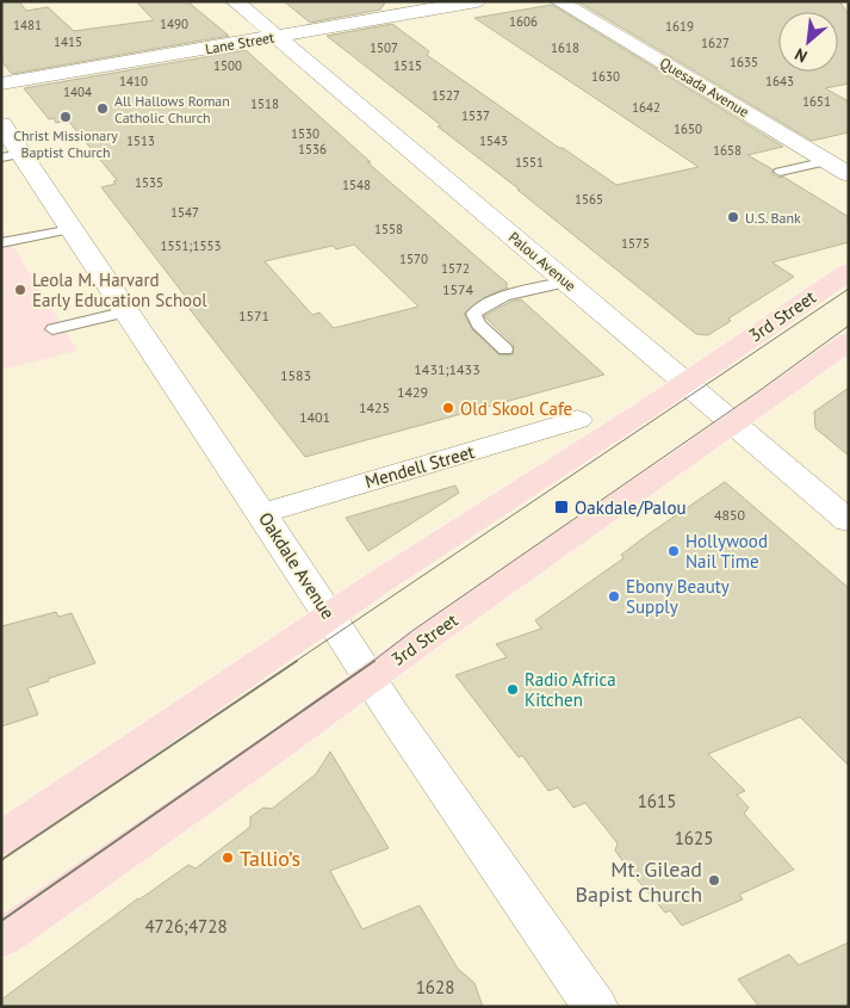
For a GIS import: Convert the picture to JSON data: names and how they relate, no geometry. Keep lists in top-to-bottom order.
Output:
{
  "streets": {
    "main road": ["3rd Street"],
    "street": [
      "Lane Street",
      "Quesada Avenue",
      "Palou Avenue",
      "Mendell Street",
      "Oakdale Avenue"
    ]
  },
  "crossings": [
    ["Lane Street", "Palou Avenue"],
    ["Palou Avenue", "3rd Street"],
    ["3rd Street", "Oakdale Avenue"],
    ["Mendell Street", "Oakdale Avenue"]
  ],
  "places": {
    "other": [
      "All Hallows Roman Catholic Church",
      "Christ Missionary Baptist Church",
      "U.S. Bank",
      "Leola M. Harvard Early Education School",
      "Old Skool Cafe",
      "Hollywood Nail Time",
      "Ebony Beauty Supply",
      "Radio Africa Kitchen",
      "Tallio’s",
      "Mt. Gilead Bapist Church"
    ],
    "transit": ["Oakdale/Palou"]
  },
  "house_numbers": [
    "1606",
    "1490",
    "1481",
    "1619",
    "1415",
    "1627",
    "1507",
    "1618",
    "1635",
    "1500",
    "1515",
    "1630",
    "1410",
    "1643",
    "1404",
    "1527",
    "1651",
    "1518",
    "1642",
    "1537",
    "1650",
    "1530",
    "1513",
    "1543",
    "1536",
    "1658",
    "1551",
    "1535",
    "1548",
    "1565",
    "1547",
    "1558",
    "1575",
    "1551;1553",
    "1570",
    "1572",
    "1574",
    "1571",
    "1431;1433",
    "1583",
    "1429",
    "1425",
    "1401",
    "4850",
    "1615",
    "1625",
    "4726;4728",
    "1628"
  ],
  "north": "bottom left"
}
